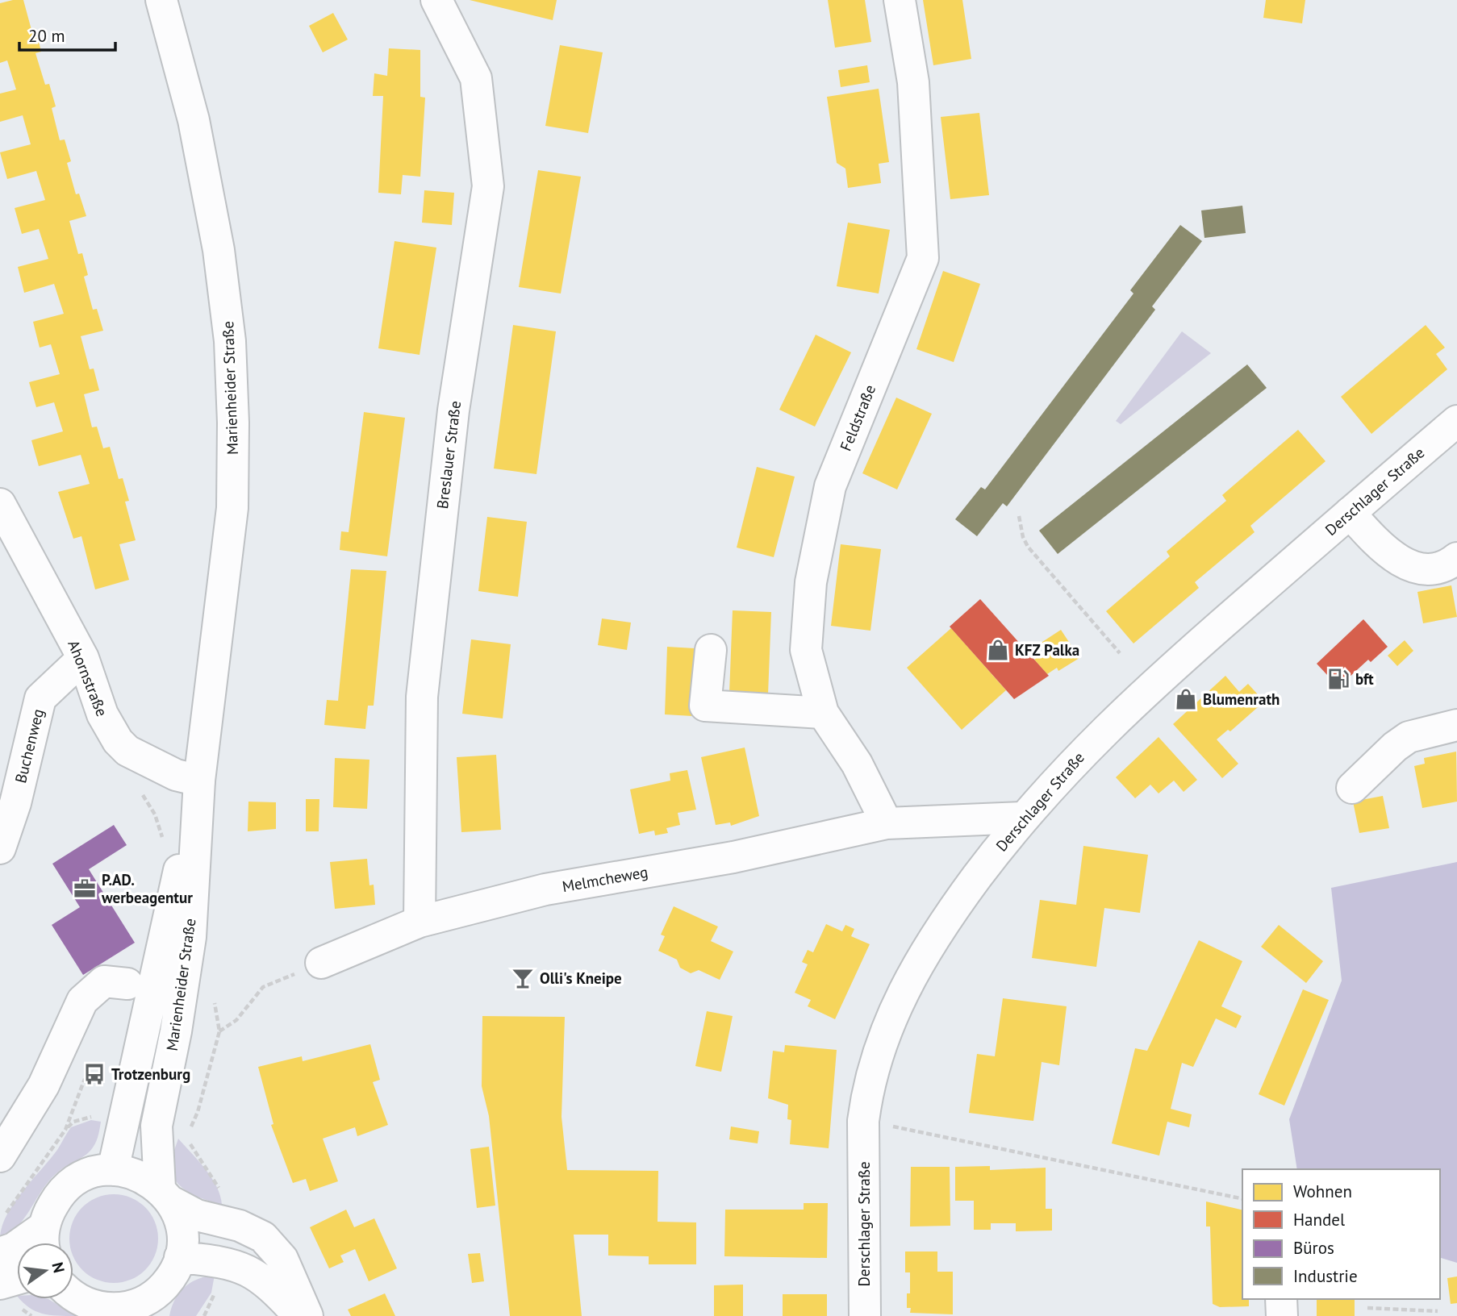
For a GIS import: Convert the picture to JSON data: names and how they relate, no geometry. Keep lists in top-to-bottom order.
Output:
{
  "streets": {
    "main road": [
      "Marienheider Straße",
      "Feldstraße",
      "Breslauer Straße",
      "Derschlager Straße",
      "Ahornstraße",
      "Buchenweg",
      "Melmcheweg"
    ]
  },
  "crossings": [
    ["Marienheider Straße", "Ahornstraße"],
    ["Feldstraße", "Melmcheweg"],
    ["Breslauer Straße", "Melmcheweg"],
    ["Derschlager Straße", "Melmcheweg"],
    ["Ahornstraße", "Buchenweg"]
  ],
  "places": {
    "shop": ["KFZ Palka", "Blumenrath"],
    "fuel station": ["bft"],
    "office": ["P.AD. werbeagentur"],
    "bar": ["Olli's Kneipe"],
    "bus stop": ["Trotzenburg"]
  },
  "legend": [
    "Wohnen",
    "Handel",
    "Büros",
    "Industrie"
  ],
  "scale_bar": "20 m",
  "north": "right"
}
